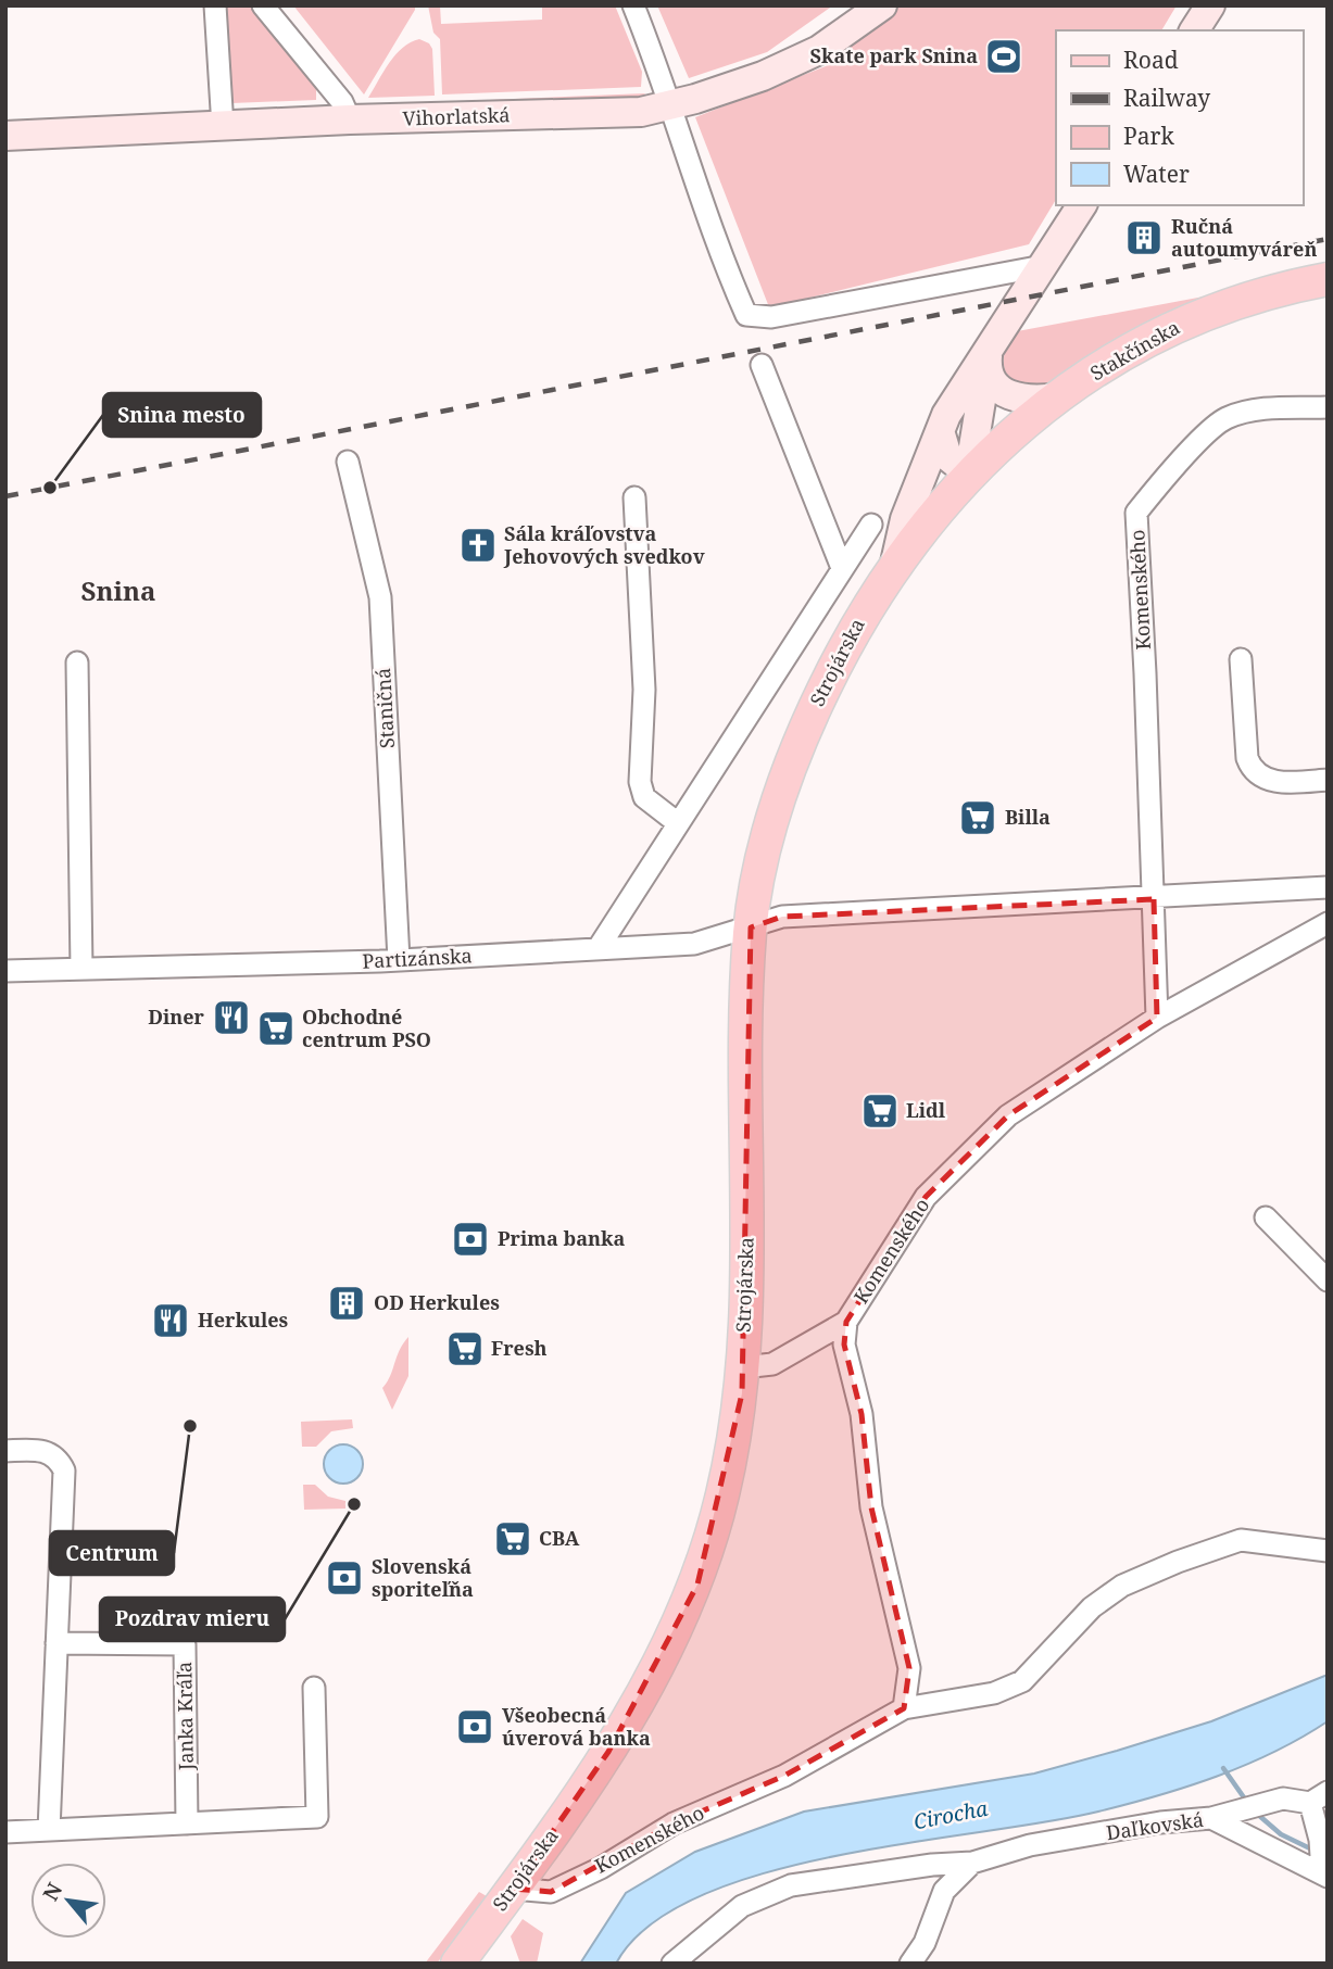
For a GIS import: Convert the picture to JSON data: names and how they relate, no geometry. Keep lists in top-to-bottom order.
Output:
{
  "streets": {
    "main road": ["Vihorlatská", "Stakčínska", "Strojárska"],
    "street": [
      "Komenského",
      "Staničná",
      "Partizánska",
      "Janka Kráľa",
      "Daľkovská"
    ]
  },
  "crossings": [
    ["Stakčínska", "Strojárska"],
    ["Komenského", "Strojárska"],
    ["Strojárska", "Partizánska"],
    ["Staničná", "Partizánska"]
  ],
  "districts": ["Snina"],
  "water": ["Cirocha"],
  "places": {
    "sports": ["Skate park Snina"],
    "building": ["Ručná autoumyváreň", "OD Herkules"],
    "other": ["Snina mesto", "Centrum", "Pozdrav mieru"],
    "church": ["Sála kráľovstva Jehovových svedkov"],
    "supermarket": [
      "Billa",
      "Obchodné centrum PSO",
      "Lidl",
      "Fresh",
      "CBA"
    ],
    "restaurant": ["Diner", "Herkules"],
    "bank": ["Prima banka", "Slovenská sporiteľňa", "Všeobecná úverová banka"]
  },
  "legend": [
    "Road",
    "Railway",
    "Park",
    "Water"
  ],
  "north": "top left"
}
